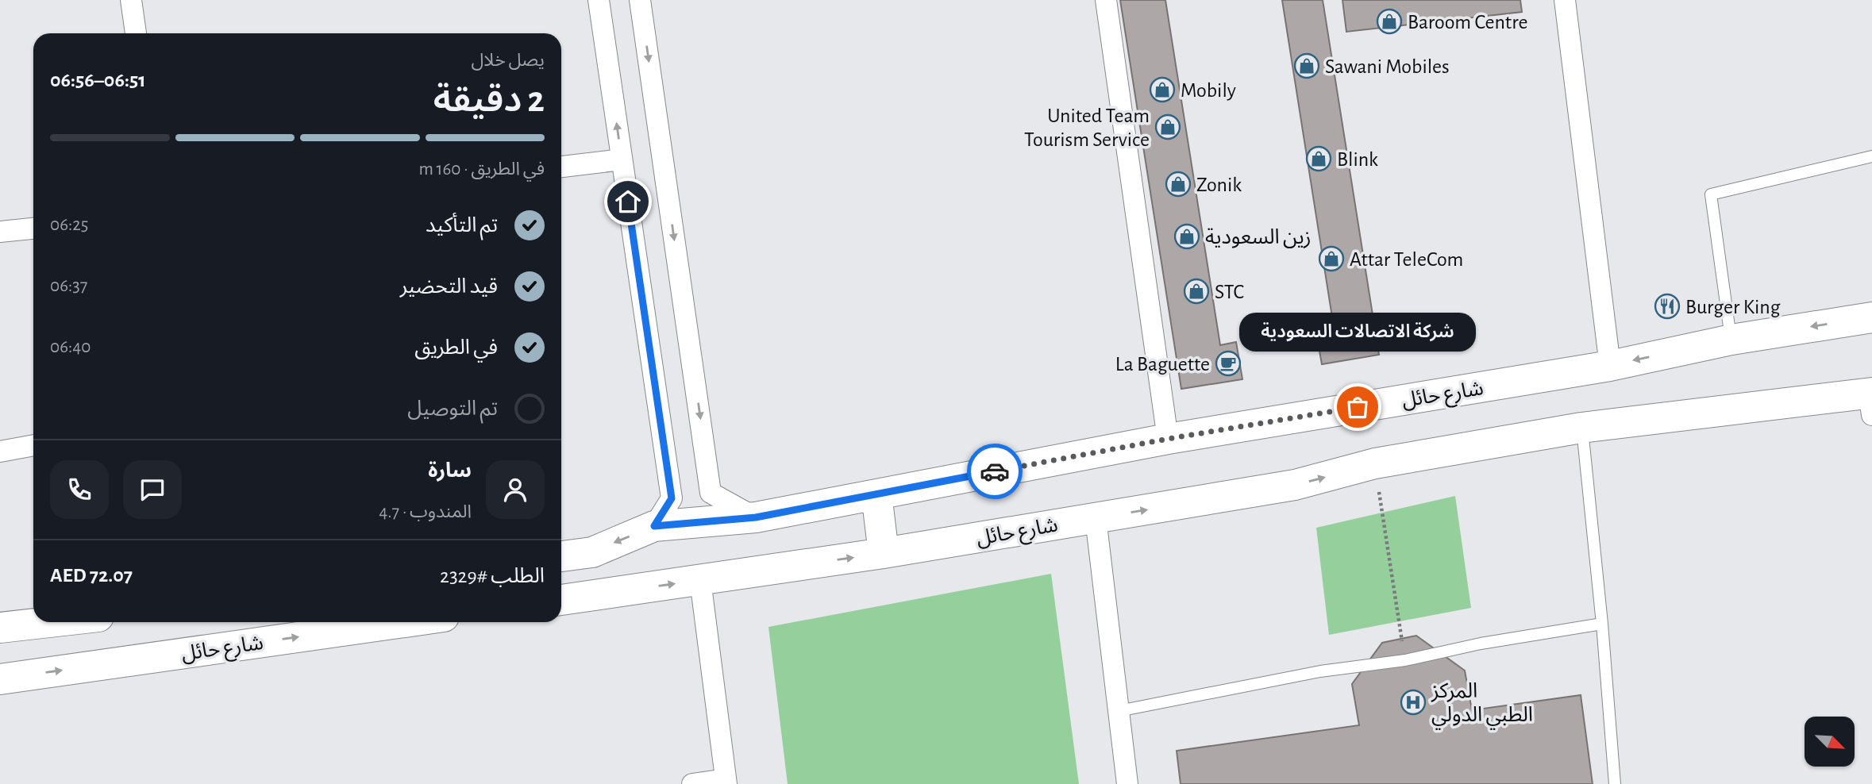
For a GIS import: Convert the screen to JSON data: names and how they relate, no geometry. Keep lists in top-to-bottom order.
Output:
{
  "streets": {
    "main road": ["شارع حائل"]
  },
  "places": {
    "shop": [
      "Baroom Centre",
      "Sawani Mobiles",
      "Mobily",
      "United Team Tourism Service",
      "Blink",
      "Zonik",
      "زين السعودية",
      "Attar TeleCom",
      "STC"
    ],
    "restaurant": ["Burger King"],
    "cafe": ["La Baguette"],
    "other": ["شركة الاتصالات السعودية"],
    "hospital": ["المركز الطبي الدولي"]
  },
  "north": "bottom right",
  "page": {
    "heading": ["2 دقيقة", "يصل خلال", "06:51–06:56"],
    "panel": [
      "سارة",
      "المندوب · 4.7",
      "الطلب #2329",
      "AED 72.07"
    ],
    "bar": "في الطريق · 160 m",
    "list": [
      ["تم التأكيد", "06:25"],
      ["قيد التحضير", "06:37"],
      ["في الطريق", "06:40"],
      "تم التوصيل"
    ],
    "bubble": "شركة الاتصالات السعودية"
  }
}
